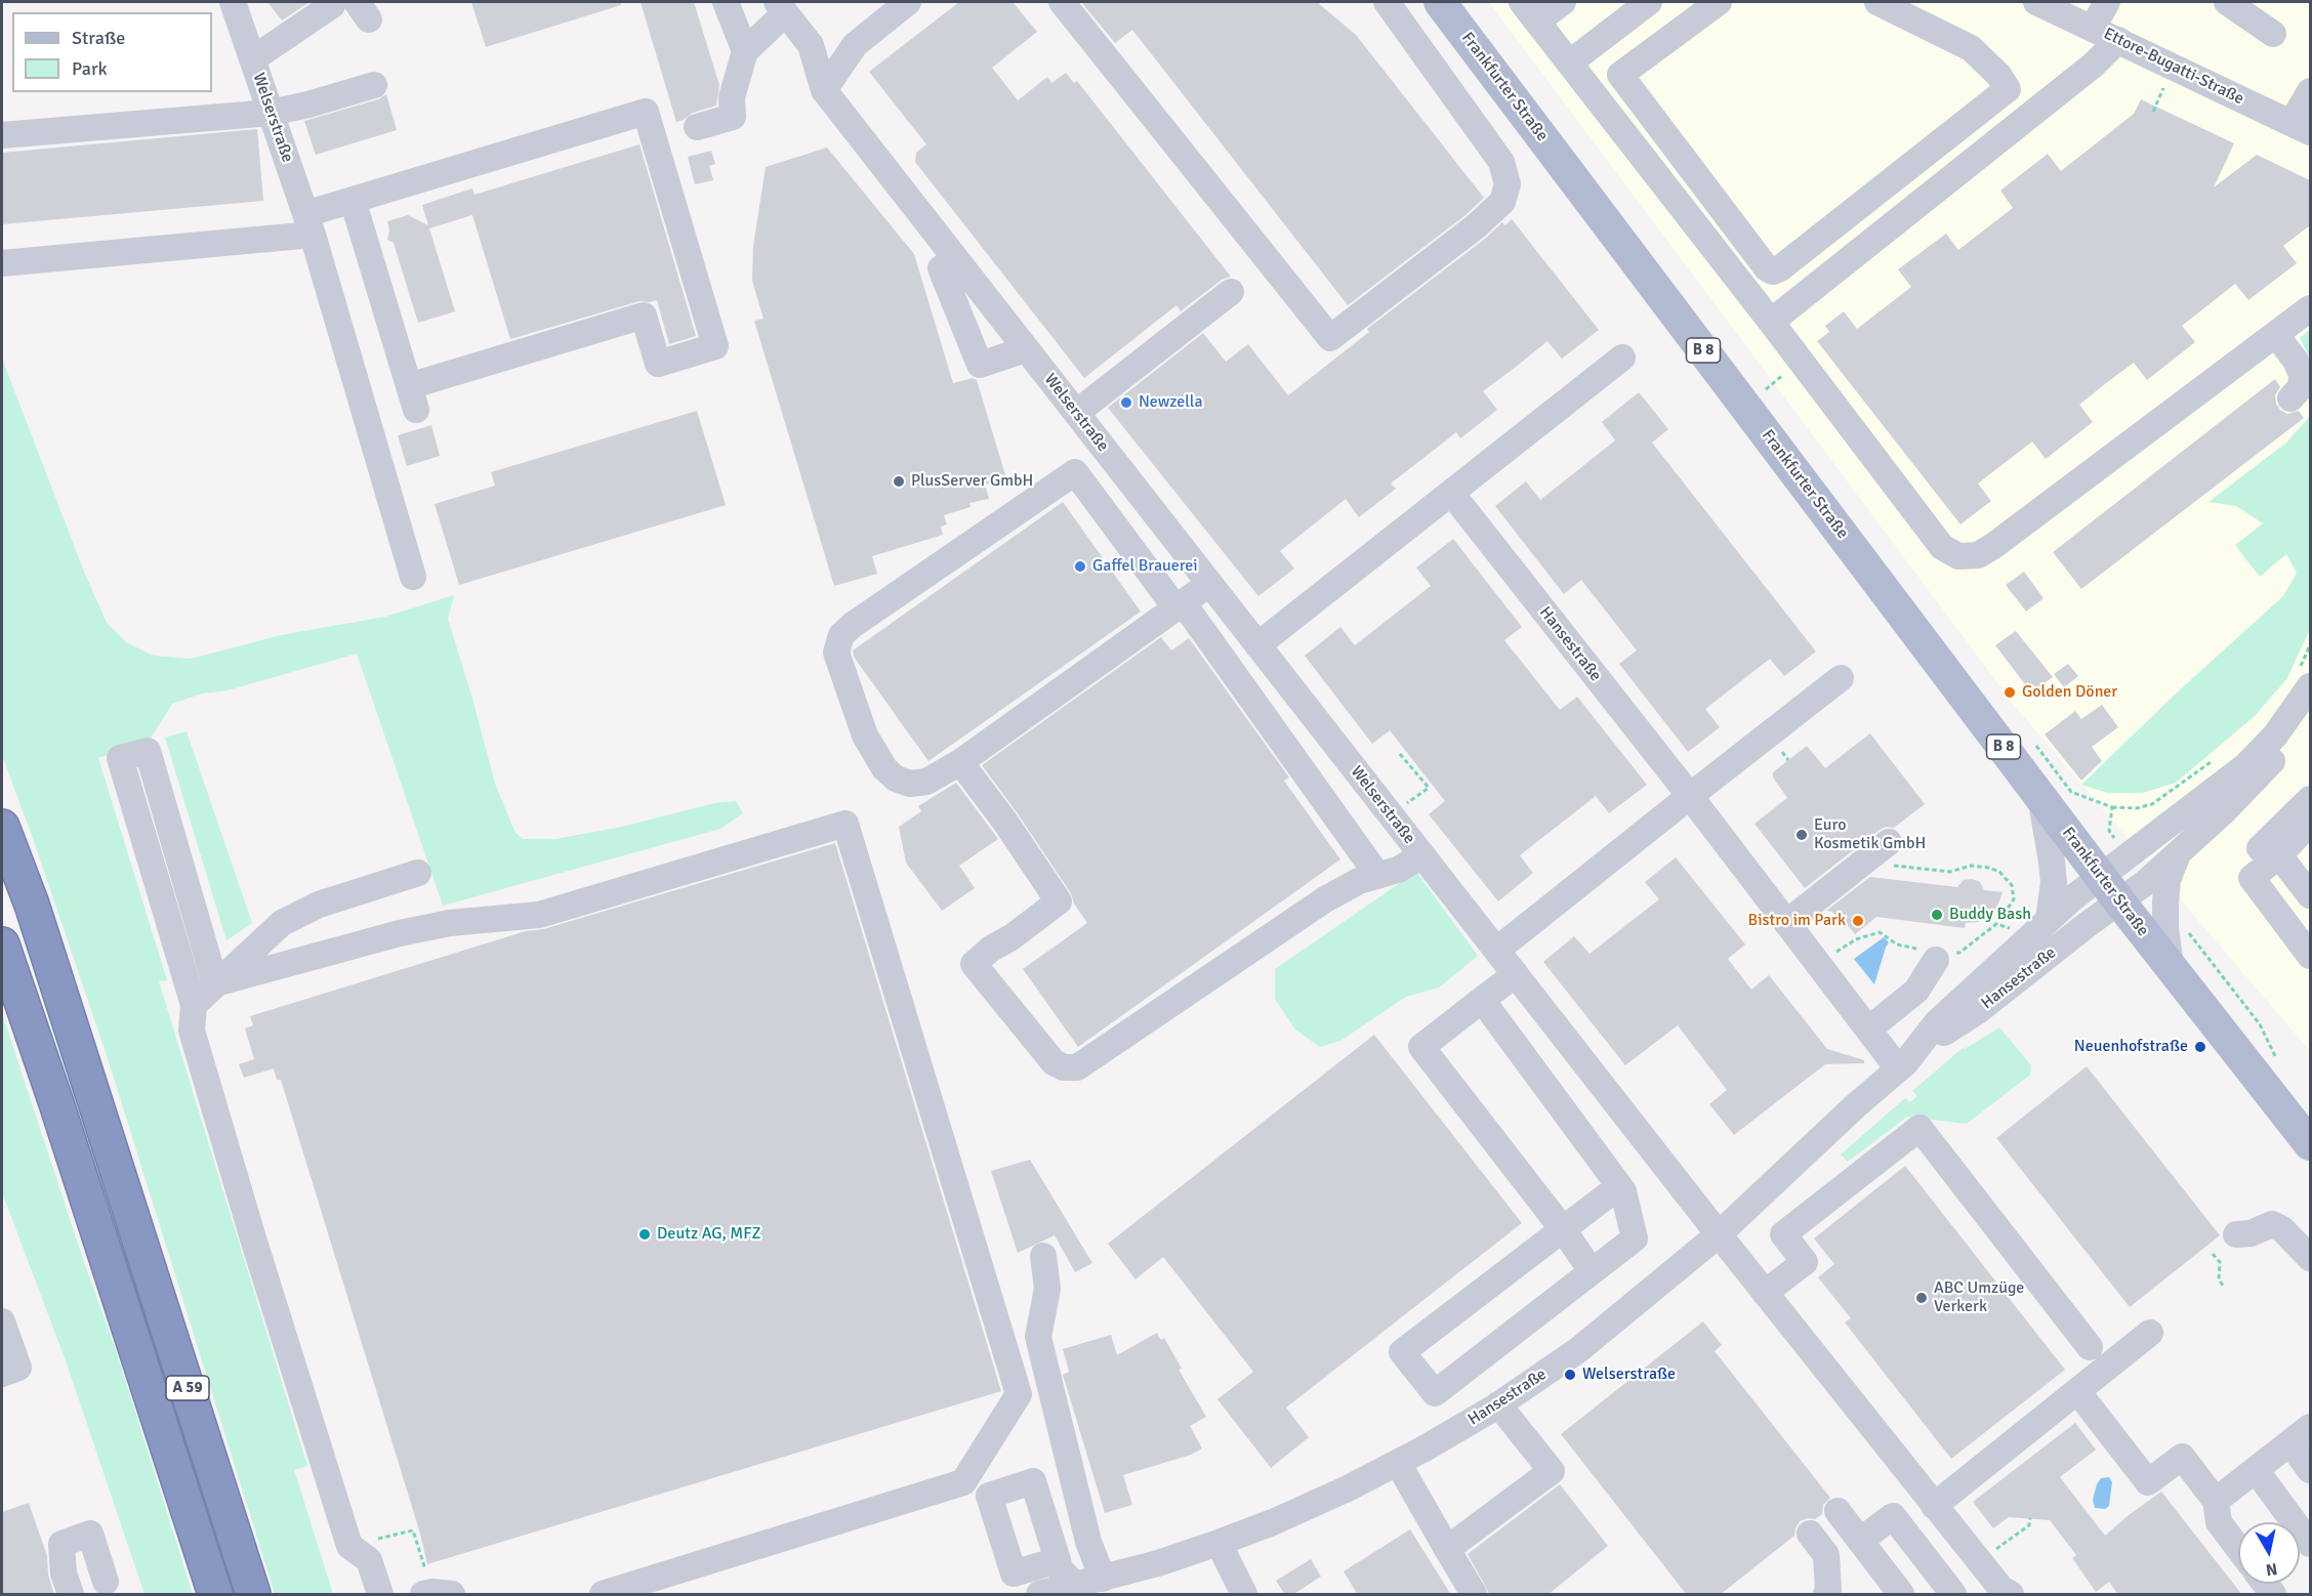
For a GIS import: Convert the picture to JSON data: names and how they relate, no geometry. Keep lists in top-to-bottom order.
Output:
{
  "streets": {
    "highway": ["A 59"],
    "main road": ["Frankfurter Straße", "B 8"],
    "street": ["Ettore-Bugatti-Straße", "Welserstraße", "Hansestraße"]
  },
  "crossings": [
    ["Frankfurter Straße", "Hansestraße"],
    ["Welserstraße", "Hansestraße"]
  ],
  "places": [
    "Newzella",
    "PlusServer GmbH",
    "Gaffel Brauerei",
    "Golden Döner",
    "Euro Kosmetik GmbH",
    "Buddy Bash",
    "Bistro im Park",
    "Neuenhofstraße",
    "Deutz AG, MFZ",
    "ABC Umzüge Verkerk",
    "Welserstraße"
  ],
  "legend": ["Straße", "Park"],
  "north": "bottom"
}
